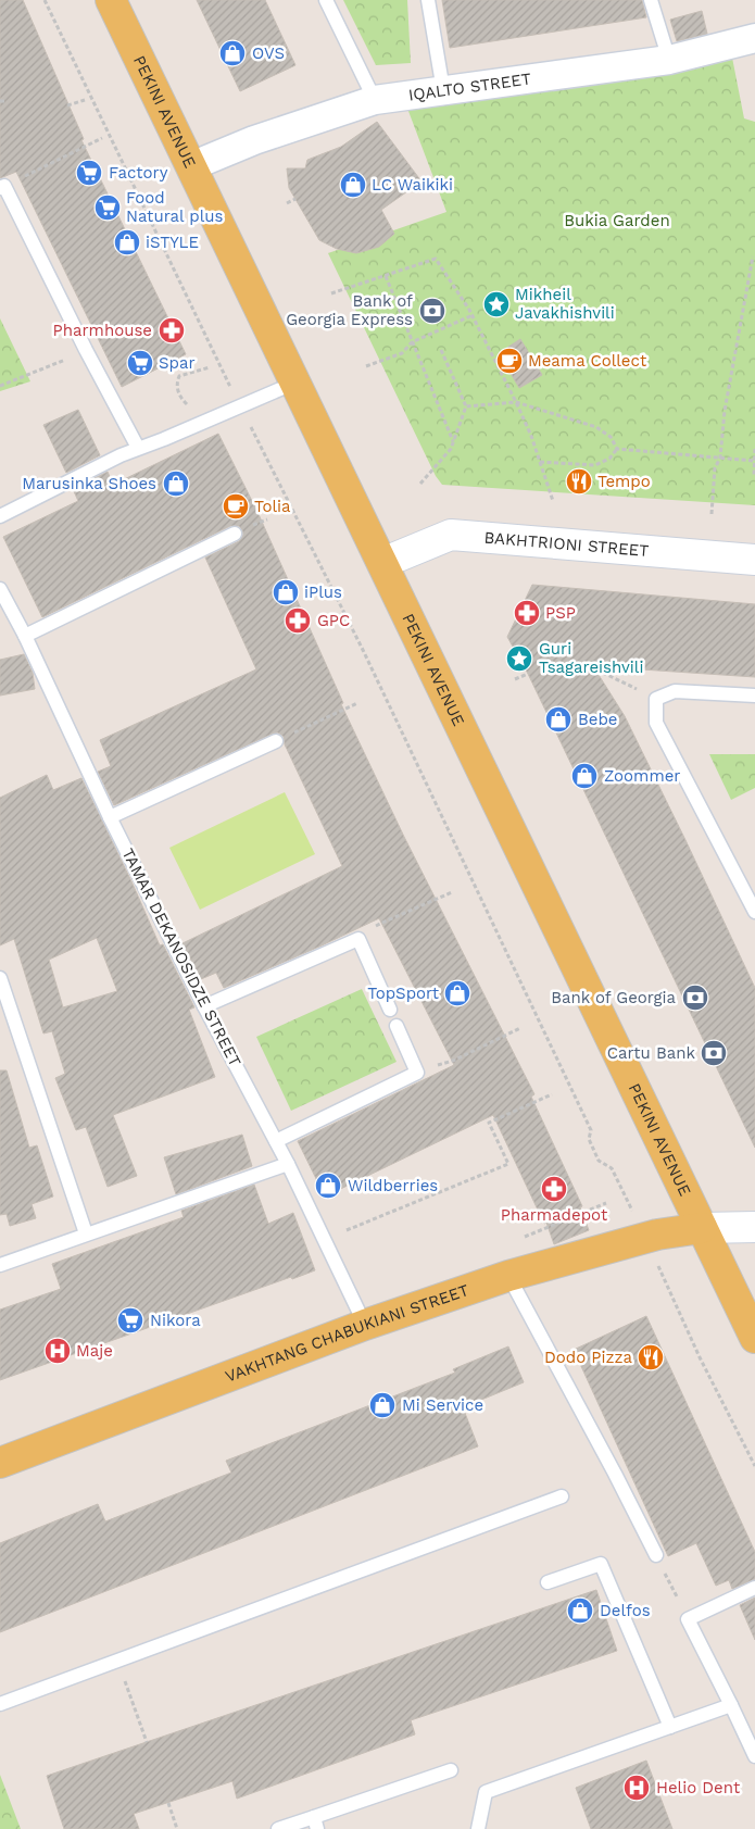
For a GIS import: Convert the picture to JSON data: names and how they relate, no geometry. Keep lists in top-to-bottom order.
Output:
{
  "streets": {
    "main road": ["PEKINI AVENUE", "VAKHTANG CHABUKIANI STREET"],
    "street": ["IQALTO STREET", "BAKHTRIONI STREET"],
    "lane": ["TAMAR DEKANOSIDZE STREET"]
  },
  "crossings": [
    ["IQALTO STREET", "PEKINI AVENUE"],
    ["PEKINI AVENUE", "BAKHTRIONI STREET"],
    ["PEKINI AVENUE", "VAKHTANG CHABUKIANI STREET"],
    ["TAMAR DEKANOSIDZE STREET", "VAKHTANG CHABUKIANI STREET"]
  ],
  "parks": ["Bukia Garden"],
  "places": {
    "shop": [
      "OVS",
      "LC Waikiki",
      "iSTYLE",
      "Marusinka Shoes",
      "iPlus",
      "Bebe",
      "Zoommer",
      "TopSport",
      "Wildberries",
      "Mi Service",
      "Delfos"
    ],
    "supermarket": [
      "Factory",
      "Food Natural plus",
      "Spar",
      "Nikora"
    ],
    "place": ["Mikheil Javakhishvili", "Guri Tsagareishvili"],
    "bank": ["Bank of Georgia Express", "Bank of Georgia", "Cartu Bank"],
    "pharmacy": [
      "Pharmhouse",
      "PSP",
      "GPC",
      "Pharmadepot"
    ],
    "cafe": ["Meama Collect", "Tolia"],
    "restaurant": ["Tempo", "Dodo Pizza"],
    "hospital": ["Maje", "Helio Dent"]
  }
}
